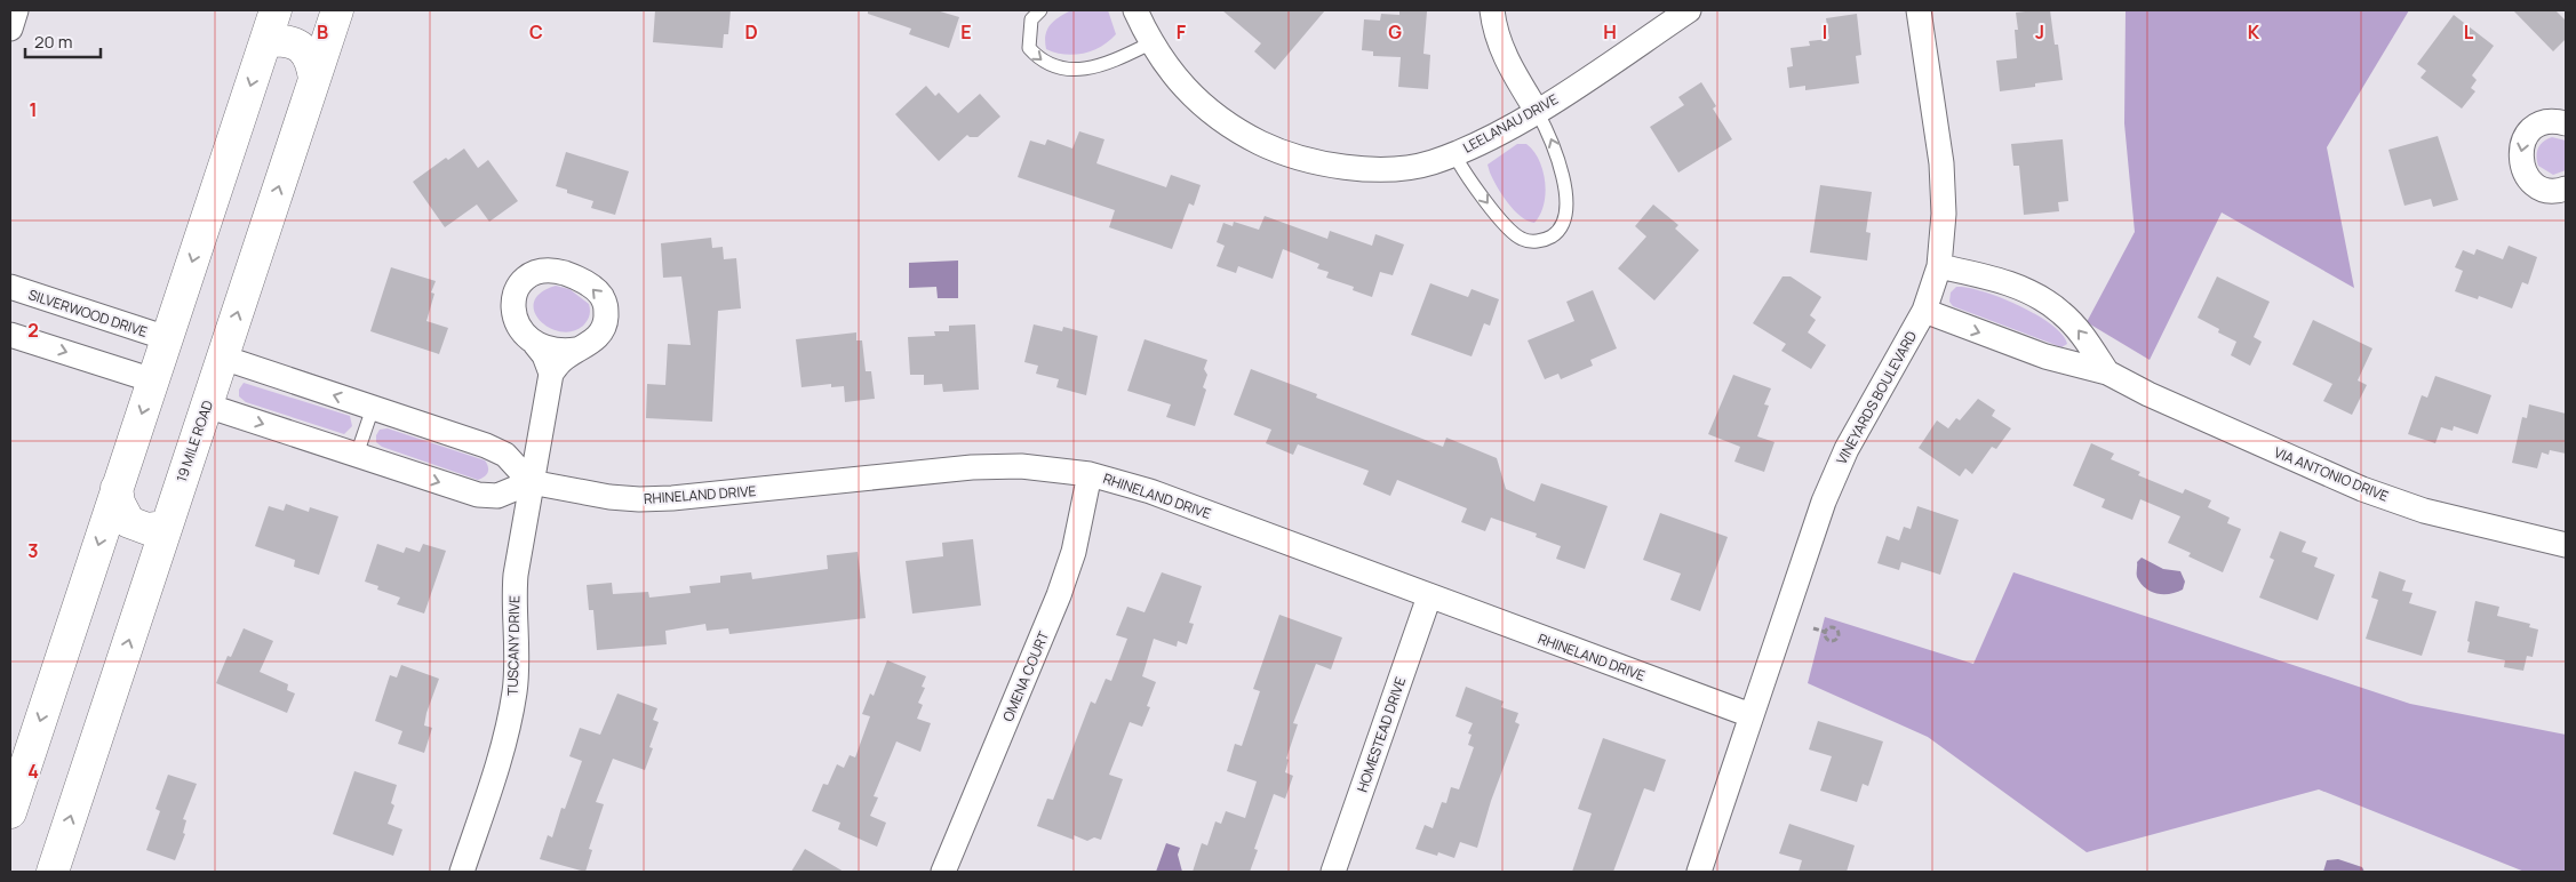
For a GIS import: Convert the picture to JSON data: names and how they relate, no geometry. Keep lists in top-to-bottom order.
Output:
{
  "streets": {
    "main road": ["19 MILE ROAD"],
    "street": [
      "LEELANAU DRIVE",
      "SILVERWOOD DRIVE",
      "VINEYARDS BOULEVARD",
      "VIA ANTONIO DRIVE",
      "RHINELAND DRIVE",
      "TUSCANY DRIVE",
      "OMENA COURT",
      "HOMESTEAD DRIVE"
    ]
  },
  "crossings": [
    ["VINEYARDS BOULEVARD", "VIA ANTONIO DRIVE"],
    ["VINEYARDS BOULEVARD", "RHINELAND DRIVE"],
    ["RHINELAND DRIVE", "TUSCANY DRIVE"],
    ["RHINELAND DRIVE", "OMENA COURT"],
    ["RHINELAND DRIVE", "HOMESTEAD DRIVE"]
  ],
  "scale_bar": "20 m",
  "grid": {
    "columns": [
      "B",
      "C",
      "D",
      "E",
      "F",
      "G",
      "H",
      "I",
      "J",
      "K",
      "L"
    ],
    "rows": [
      "1",
      "2",
      "3",
      "4"
    ]
  }
}
